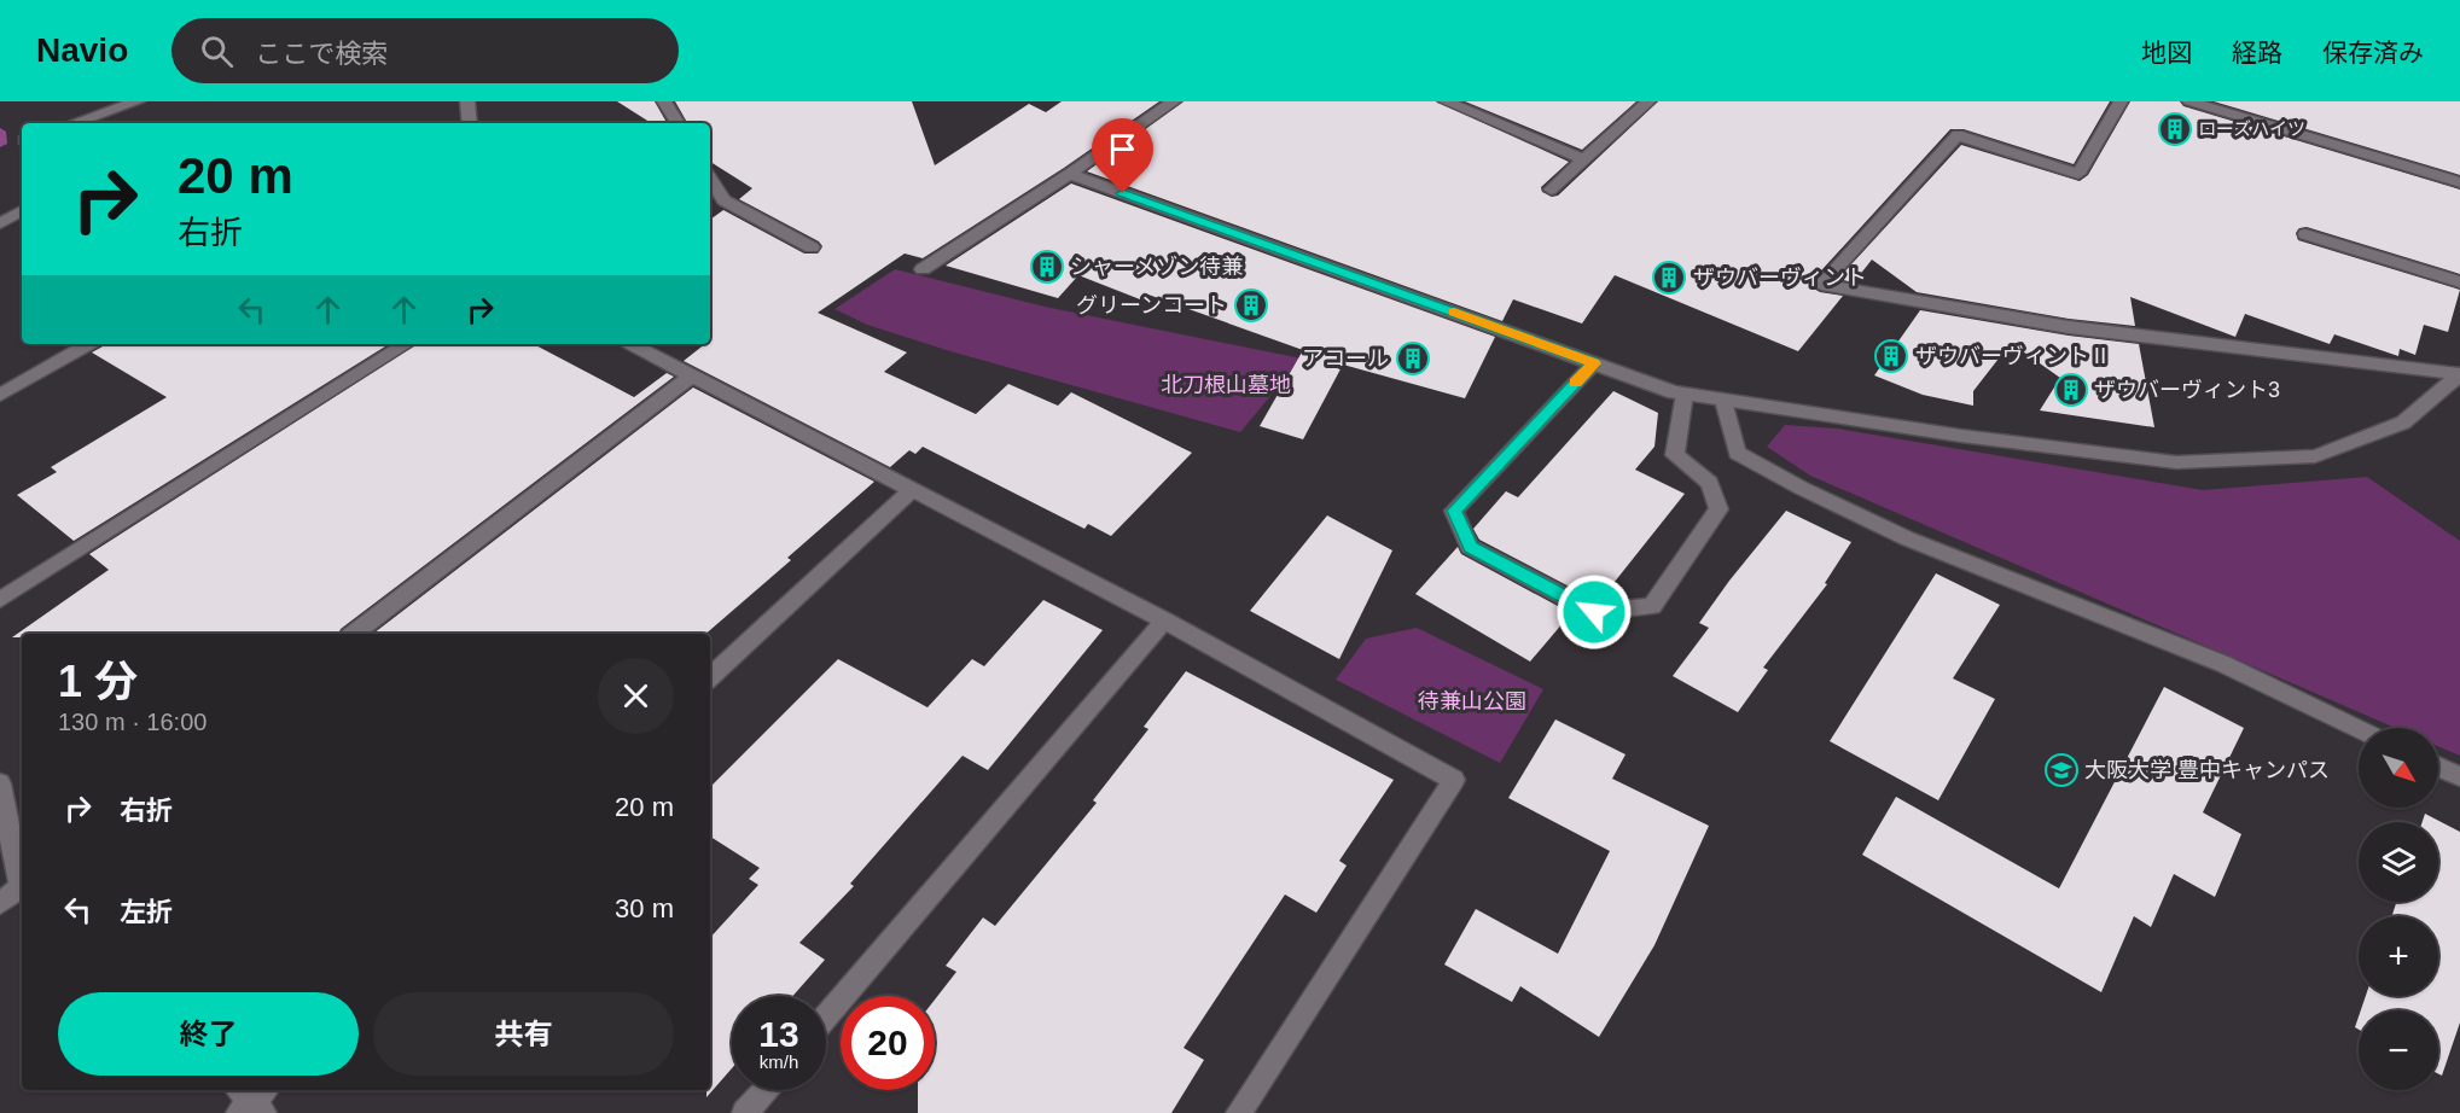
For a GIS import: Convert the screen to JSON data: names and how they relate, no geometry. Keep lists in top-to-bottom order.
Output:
{
  "parks": ["北刀根山墓地", "待兼山公園"],
  "places": {
    "building": [
      "ローズハイツ",
      "シャーメゾン待兼",
      "ザウバーヴィント",
      "グリーンコート",
      "ザウバーヴィントⅡ",
      "アコール",
      "ザウバーヴィント3"
    ],
    "school or university": ["大阪大学 豊中キャンパス"]
  },
  "north": "bottom right",
  "page": {
    "header": "Navio",
    "search": "ここで検索",
    "nav": ["地図", "経路", "保存済み"],
    "turn": ["20 m", "右折"],
    "heading": ["1 分", "130 m · 16:00"],
    "map_buttons": ["+", "−"],
    "list": [
      {
        "name": "右折",
        "value": "20 m"
      },
      {
        "name": "左折",
        "value": "30 m"
      }
    ],
    "buttons": ["終了", "共有"],
    "speed": "13 km/h",
    "limit": "20"
  }
}
